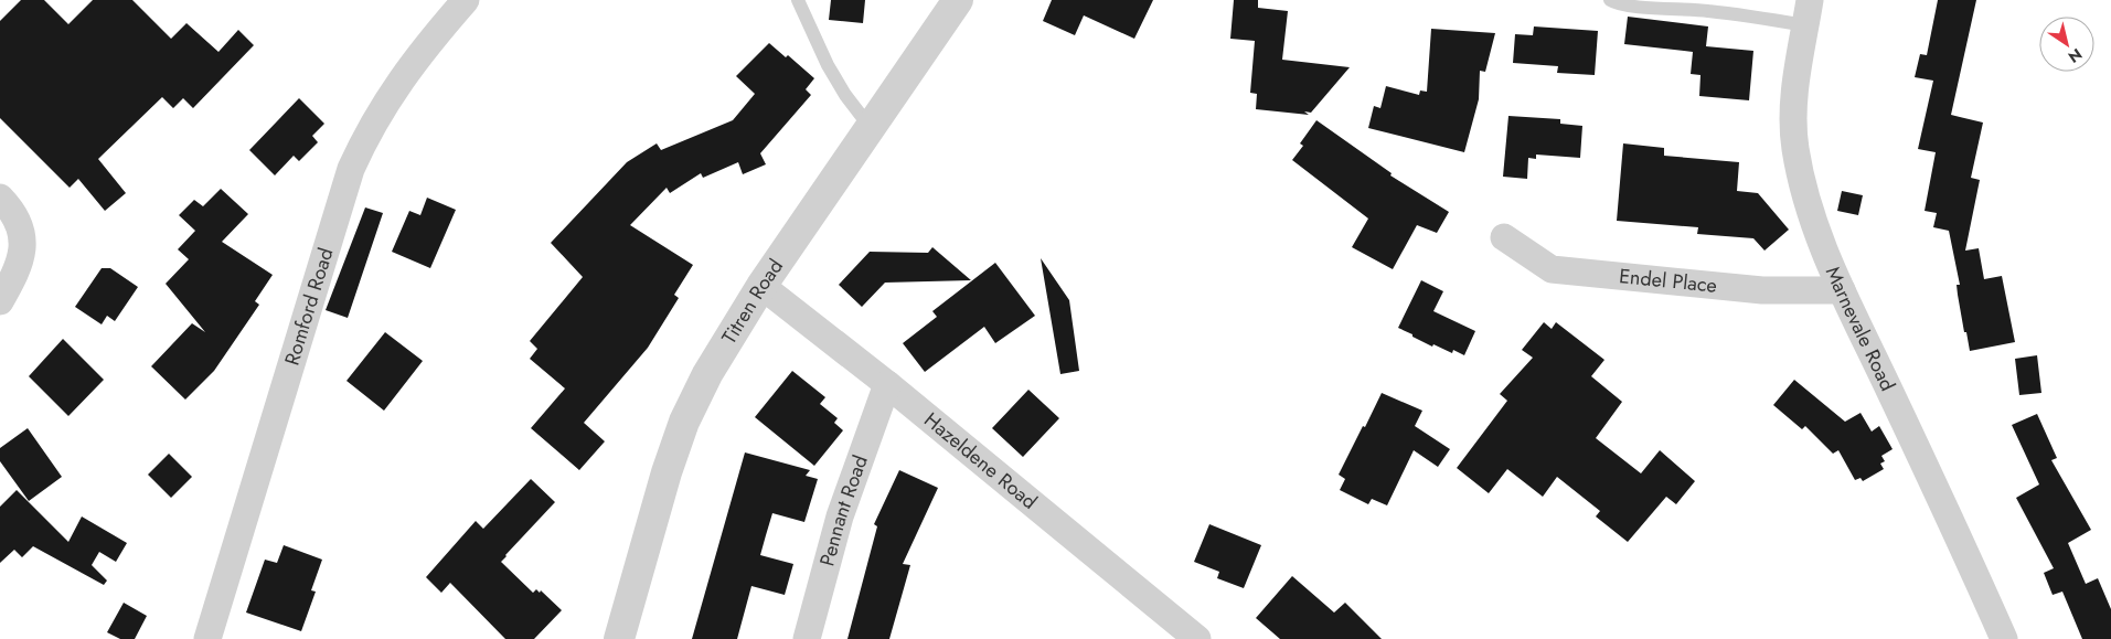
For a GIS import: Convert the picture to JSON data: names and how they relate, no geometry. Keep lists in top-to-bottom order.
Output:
{
  "streets": {
    "street": [
      "Endel Place",
      "Titren Road",
      "Romford Road",
      "Marnevale Road",
      "Hazeldene Road",
      "Pennant Road"
    ]
  },
  "crossings": [
    ["Endel Place", "Marnevale Road"],
    ["Titren Road", "Hazeldene Road"],
    ["Hazeldene Road", "Pennant Road"]
  ],
  "north": "bottom right"
}
